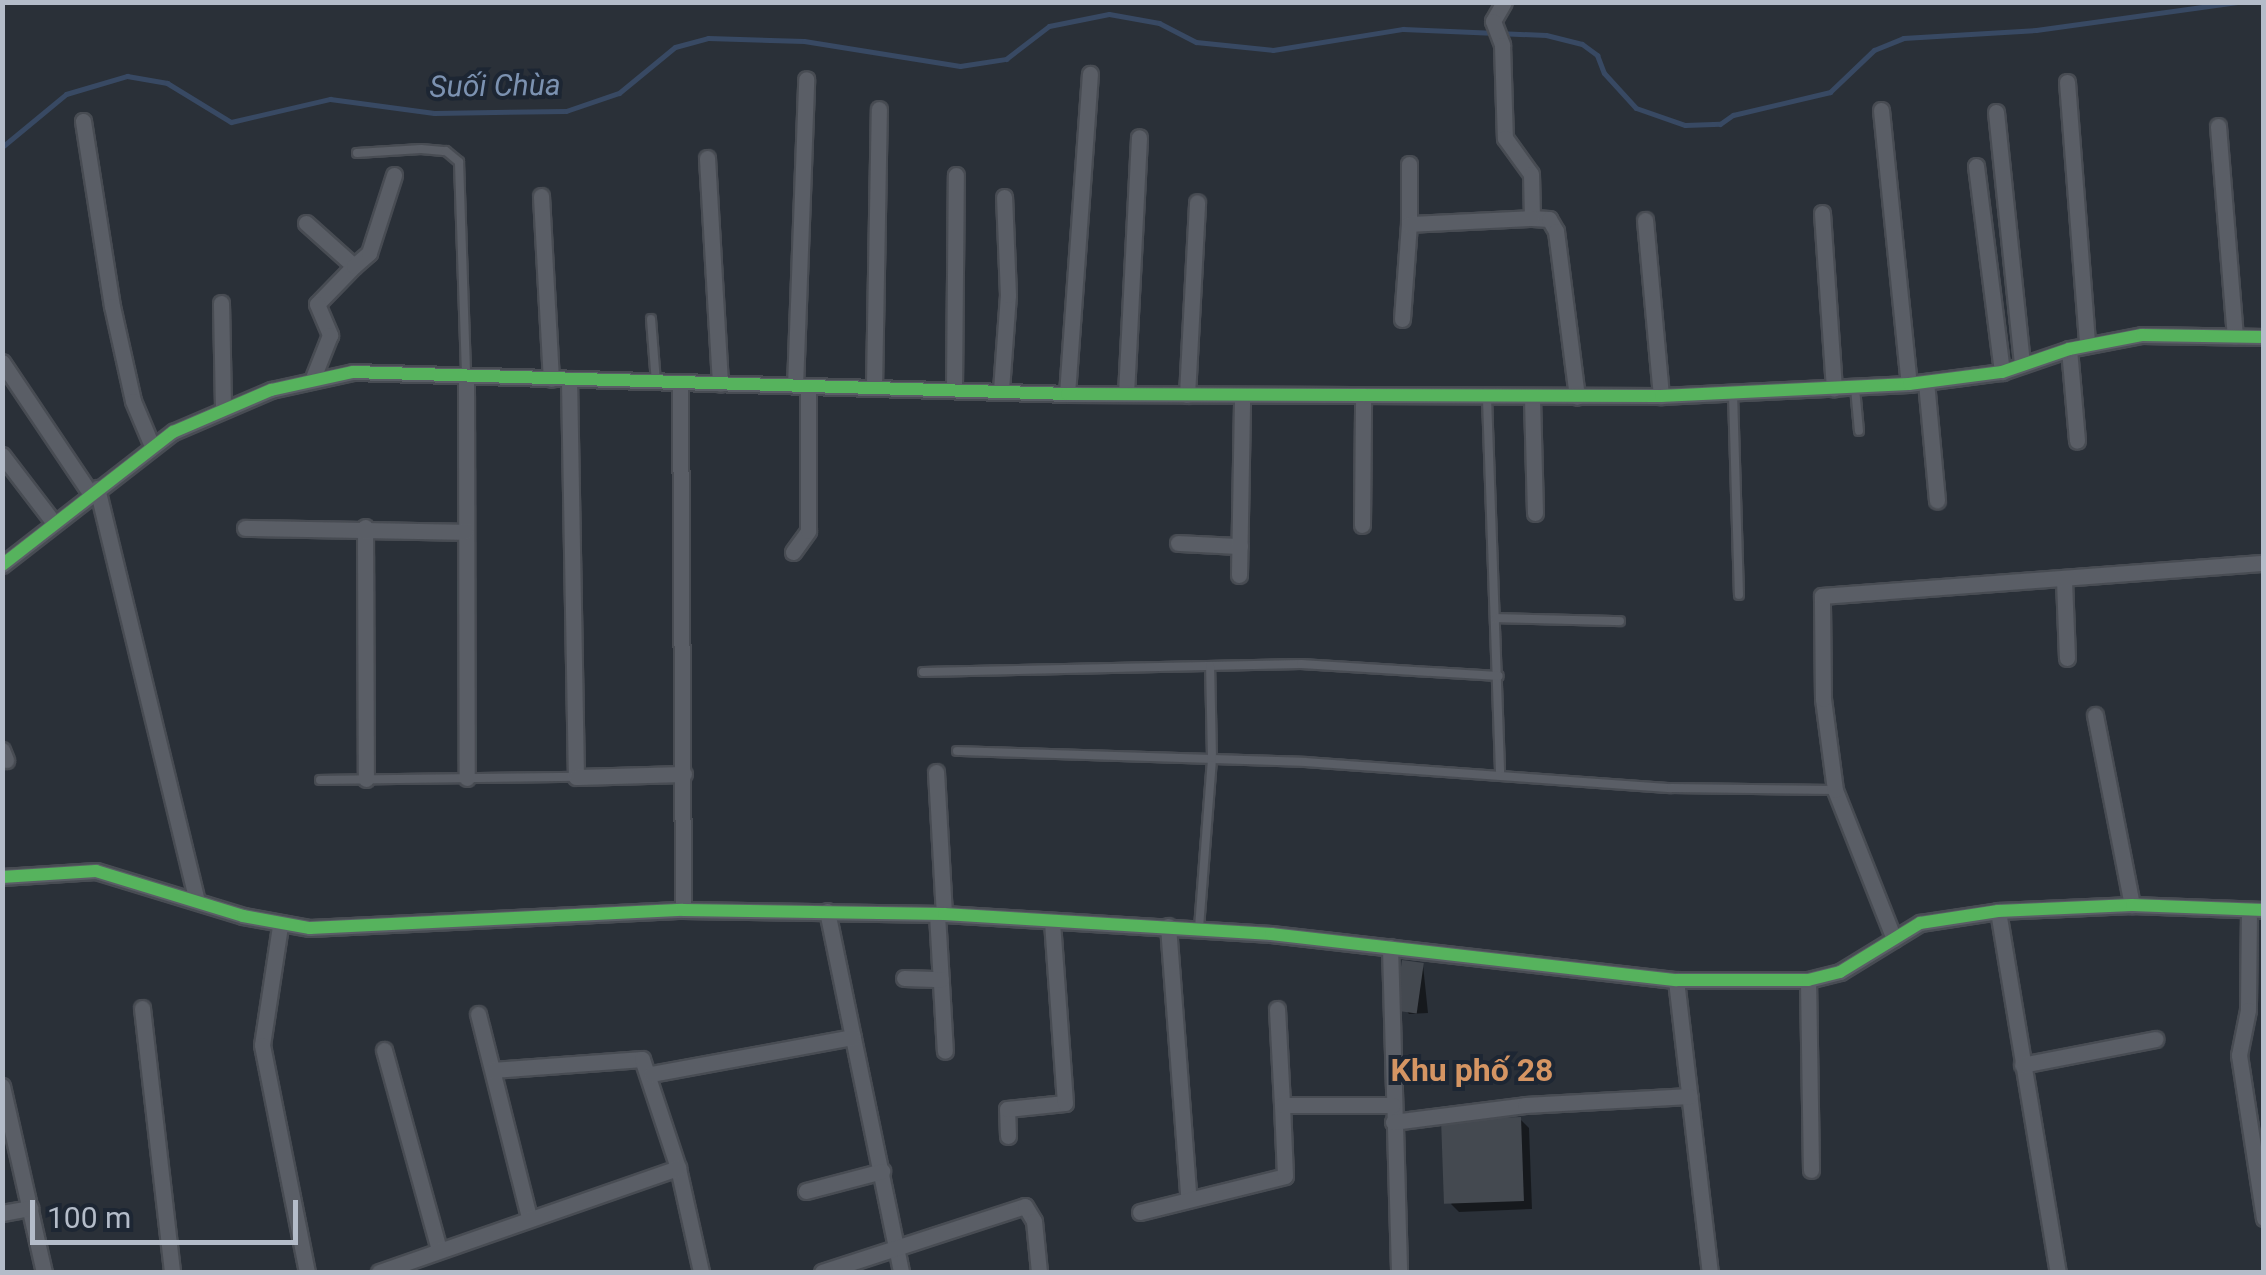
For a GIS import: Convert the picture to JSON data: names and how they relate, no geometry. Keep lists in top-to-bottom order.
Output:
{
  "districts": ["Khu phố 28"],
  "water": ["Suối Chùa"],
  "scale_bar": "100 m"
}
